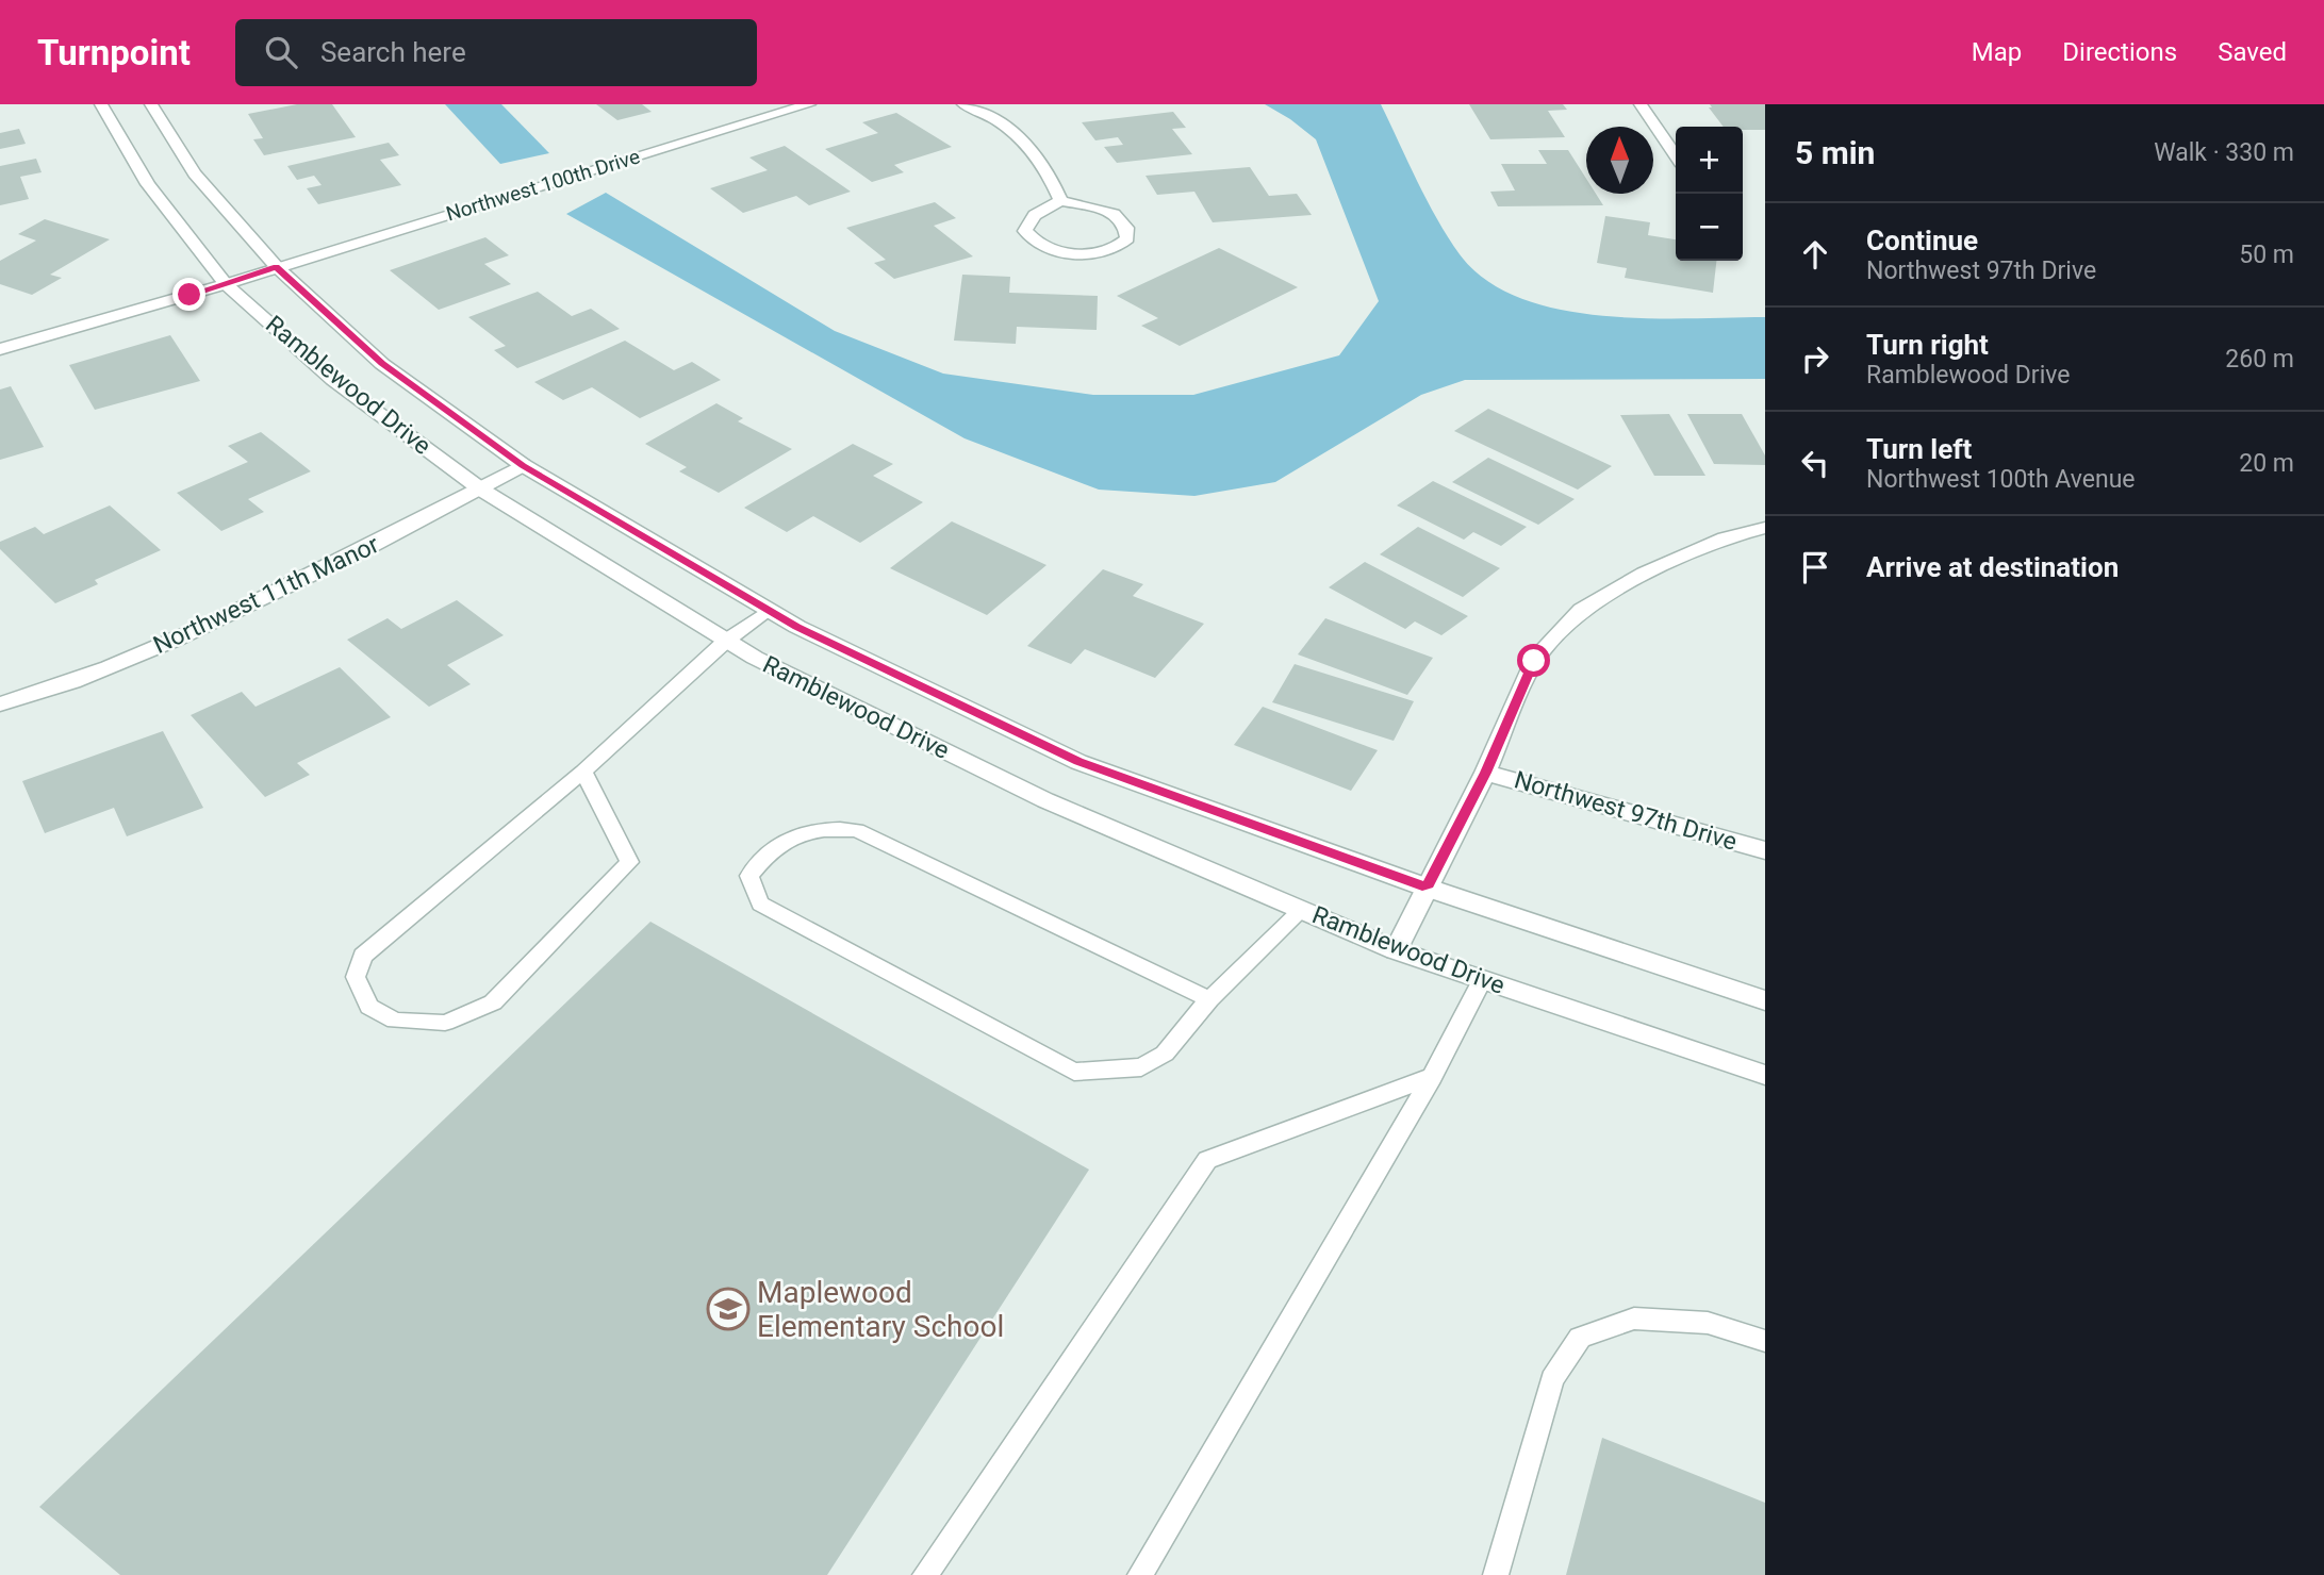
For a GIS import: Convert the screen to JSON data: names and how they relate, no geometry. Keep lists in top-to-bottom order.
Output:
{
  "streets": {
    "street": [
      "Northwest 100th Drive",
      "Ramblewood Drive",
      "Northwest 11th Manor",
      "Northwest 97th Drive"
    ]
  },
  "crossings": [
    ["Northwest 100th Drive", "Ramblewood Drive"],
    ["Ramblewood Drive", "Northwest 11th Manor"],
    ["Ramblewood Drive", "Northwest 97th Drive"]
  ],
  "places": {
    "school or university": ["Maplewood Elementary School"]
  },
  "north": "top",
  "page": {
    "header": "Turnpoint",
    "search": "Search here",
    "nav": ["Map", "Directions", "Saved"],
    "heading": ["5 min", "Walk · 330 m"],
    "map_buttons": ["+", "−"],
    "list": [
      ["Continue", "Northwest 97th Drive", "50 m"],
      ["Turn right", "Ramblewood Drive", "260 m"],
      ["Turn left", "Northwest 100th Avenue", "20 m"],
      "Arrive at destination"
    ]
  }
}
